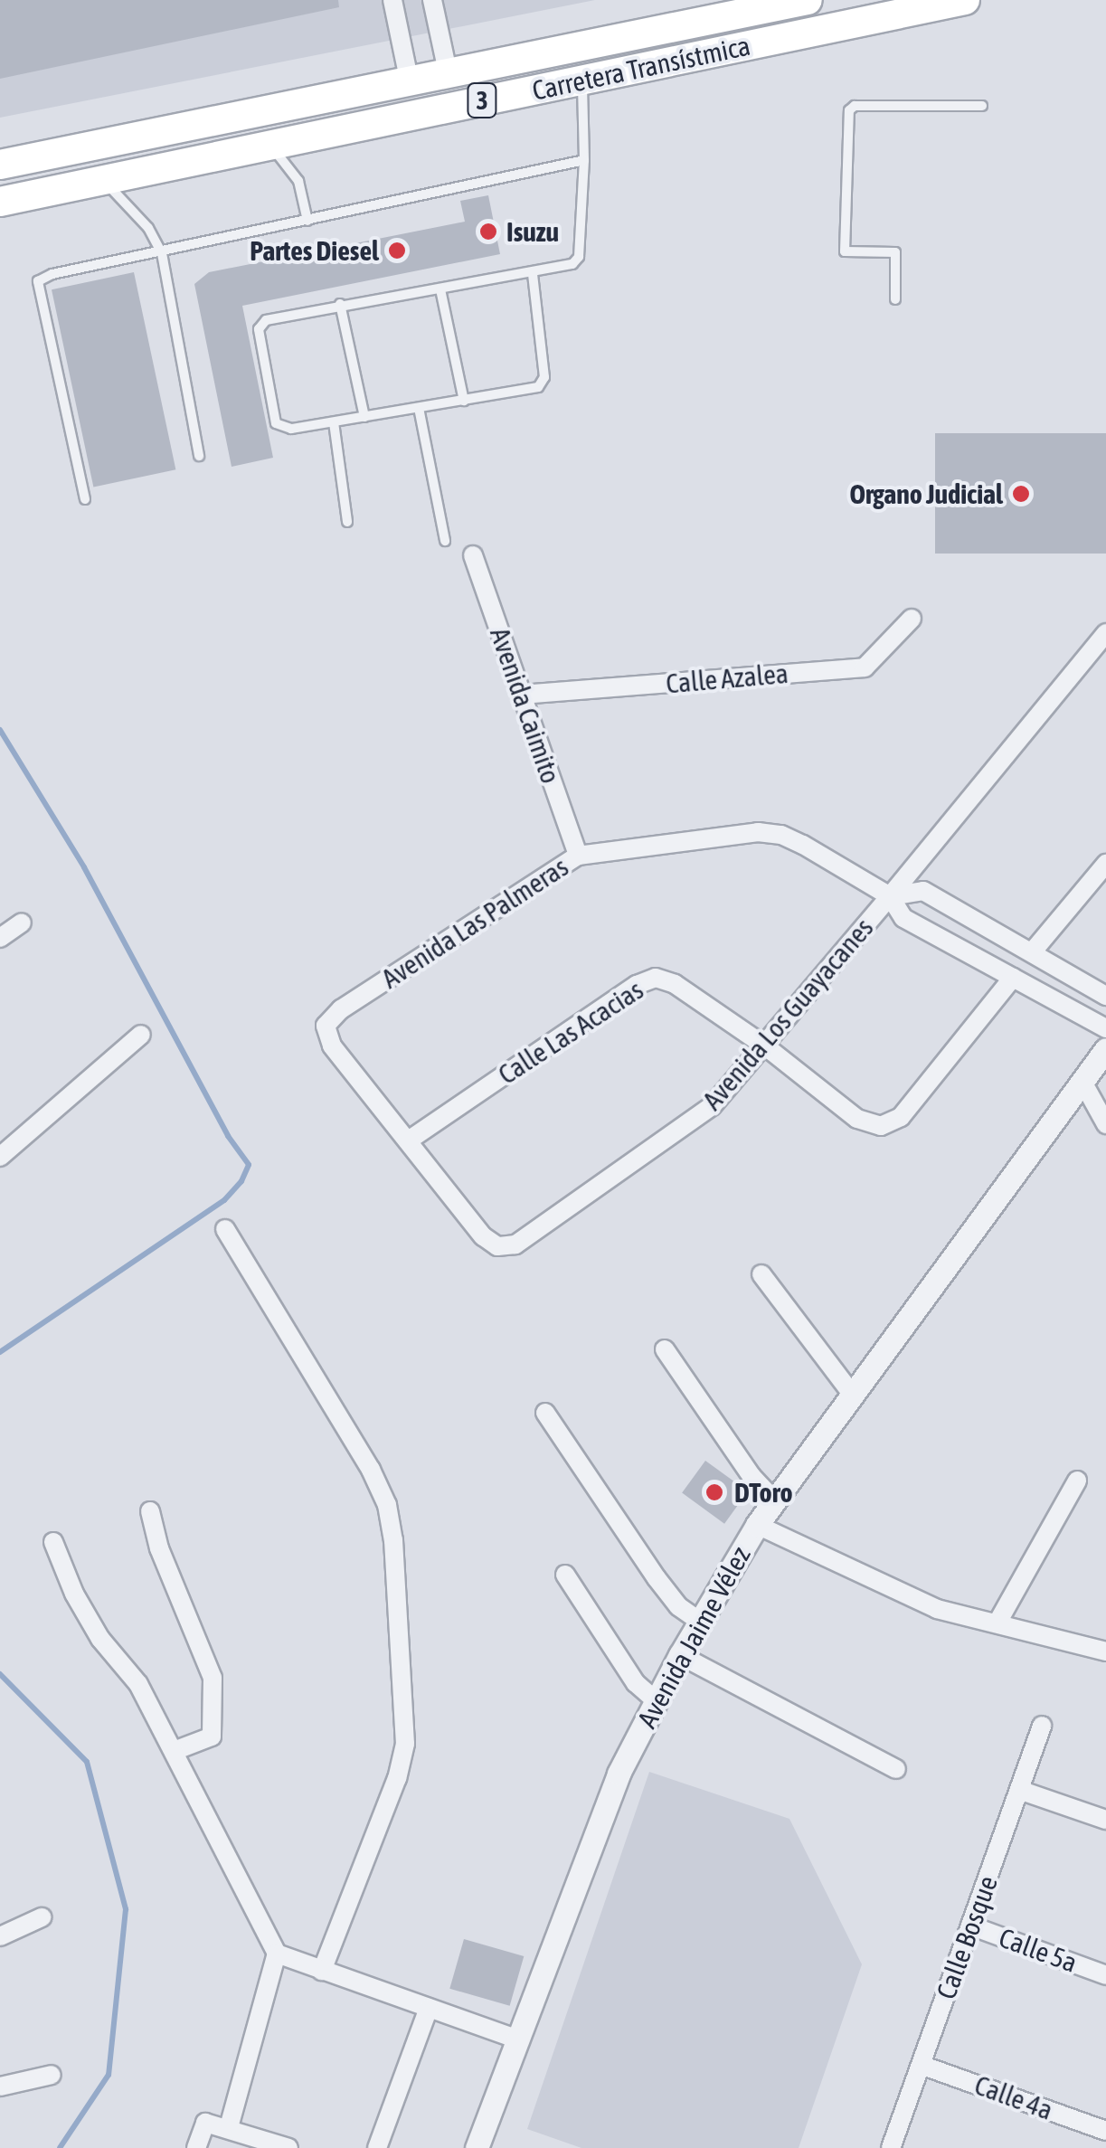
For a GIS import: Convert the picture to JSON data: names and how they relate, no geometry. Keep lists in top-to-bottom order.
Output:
{
  "streets": {
    "main road": ["Carretera Transístmica", "3"],
    "street": [
      "Calle Azalea",
      "Avenida Caimito",
      "Avenida Las Palmeras",
      "Avenida Los Guayacanes",
      "Calle Las Acacias",
      "Avenida Jaime Vélez",
      "Calle Bosque",
      "Calle 5a",
      "Calle 4a"
    ]
  },
  "crossings": [
    ["Calle Azalea", "Avenida Caimito"],
    ["Avenida Caimito", "Avenida Las Palmeras"],
    ["Avenida Las Palmeras", "Avenida Los Guayacanes"],
    ["Avenida Las Palmeras", "Calle Las Acacias"],
    ["Avenida Los Guayacanes", "Calle Las Acacias"],
    ["Calle Bosque", "Calle 5a"],
    ["Calle Bosque", "Calle 4a"]
  ],
  "places": [
    "Isuzu",
    "Partes Diesel",
    "Organo Judicial",
    "DToro"
  ]
}
